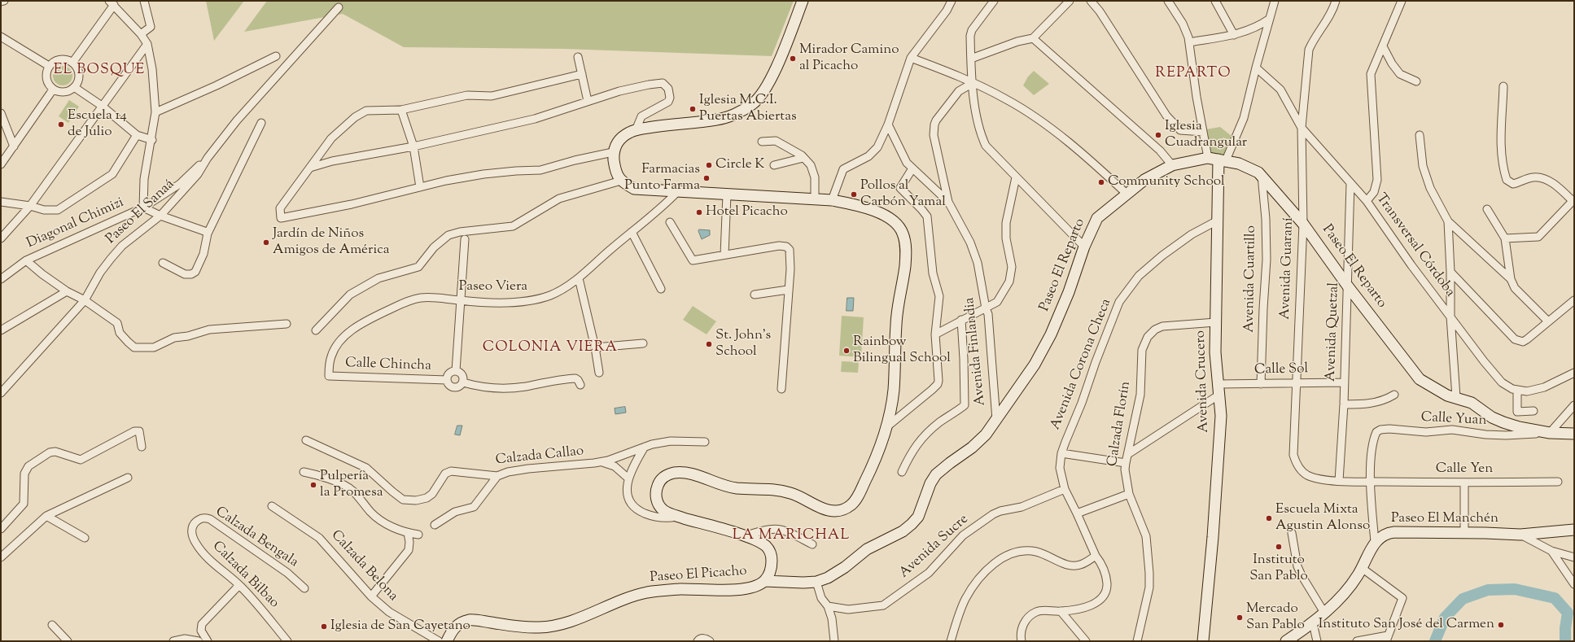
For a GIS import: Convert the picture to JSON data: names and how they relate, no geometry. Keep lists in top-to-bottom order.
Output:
{
  "streets": {
    "street": [
      "Paseo El Sanaá",
      "Diagonal Chimizi",
      "Transversal Córdoba",
      "Paseo El Reparto",
      "Avenida Guaraní",
      "Avenida Cuartillo",
      "Paseo Viera",
      "Avenida Quetzal",
      "Avenida Finlandia",
      "Avenida Corona Checa",
      "Calle Chincha",
      "Calle Sol",
      "Avenida Crucero",
      "Calle Yuan",
      "Calzada Florín",
      "Calzada Callao",
      "Calle Yen",
      "Paseo El Manchén",
      "Calzada Bengala",
      "Avenida Sucre",
      "Calzada Belona",
      "Calzada Bilbao",
      "Paseo El Picacho"
    ]
  },
  "crossings": [
    ["Paseo El Sanaá", "Diagonal Chimizi"],
    ["Transversal Córdoba", "Avenida Guaraní"],
    ["Transversal Córdoba", "Avenida Quetzal"],
    ["Transversal Córdoba", "Avenida Crucero"],
    ["Paseo El Reparto", "Avenida Guaraní"],
    ["Paseo El Reparto", "Avenida Cuartillo"],
    ["Paseo El Reparto", "Avenida Quetzal"],
    ["Paseo El Reparto", "Avenida Finlandia"],
    ["Paseo El Reparto", "Avenida Crucero"],
    ["Paseo El Reparto", "Calle Yuan"],
    ["Paseo El Reparto", "Paseo El Picacho"],
    ["Avenida Guaraní", "Avenida Quetzal"],
    ["Avenida Guaraní", "Calle Sol"],
    ["Avenida Guaraní", "Calle Yuan"],
    ["Avenida Guaraní", "Calle Yen"],
    ["Avenida Cuartillo", "Calle Sol"],
    ["Paseo Viera", "Calle Chincha"],
    ["Paseo Viera", "Paseo El Picacho"],
    ["Avenida Quetzal", "Calle Sol"],
    ["Avenida Corona Checa", "Avenida Crucero"],
    ["Avenida Corona Checa", "Avenida Sucre"],
    ["Calle Sol", "Avenida Crucero"],
    ["Avenida Crucero", "Calzada Florín"],
    ["Calle Yuan", "Calle Yen"],
    ["Calzada Bengala", "Calzada Bilbao"]
  ],
  "districts": [
    "EL BOSQUE",
    "REPARTO",
    "COLONIA VIERA",
    "LA MARICHAL"
  ],
  "places": [
    "Mirador Camino al Picacho",
    "Iglesia M.C.I. Puertas Abiertas",
    "Escuela 14 de Julio",
    "Iglesia Cuadrangular",
    "Circle K",
    "Farmacias Punto Farma",
    "Community School",
    "Pollos al Carbón Yamal",
    "Hotel Picacho",
    "Jardín de Niños Amigos de América",
    "St. John's School",
    "Rainbow Bilingual School",
    "Pulpería la Promesa",
    "Escuela Mixta Agustin Alonso",
    "Instituto San Pablo",
    "Mercado San Pablo",
    "Instituto San José del Carmen",
    "Iglesia de San Cayetano"
  ]
}
